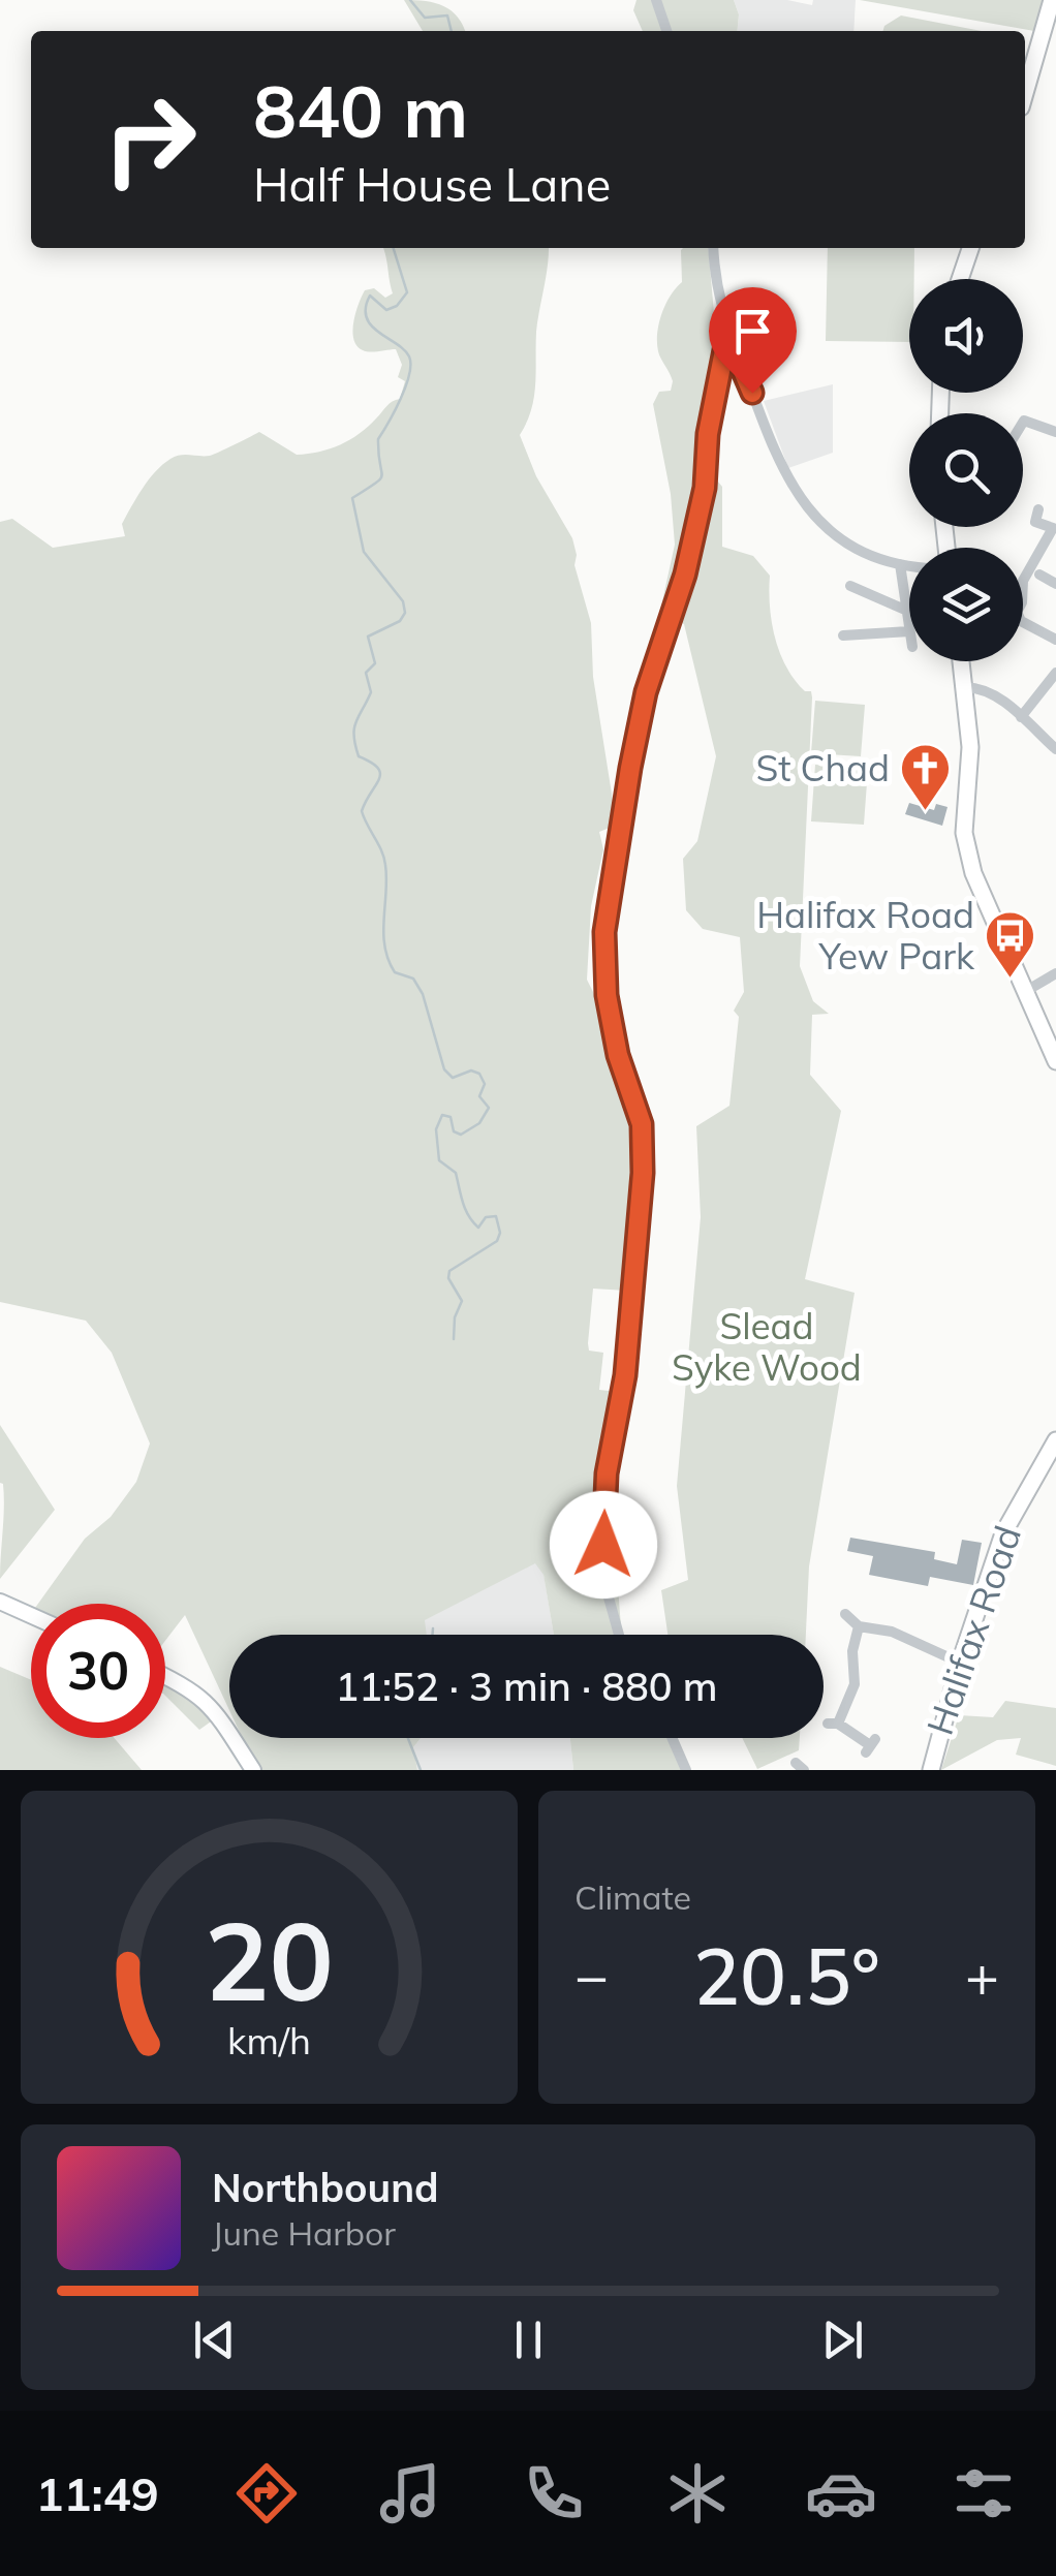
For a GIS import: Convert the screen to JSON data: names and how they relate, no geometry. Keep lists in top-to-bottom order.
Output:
{
  "streets": {
    "main road": ["Halifax Road"]
  },
  "parks": ["Slead Syke Wood"],
  "places": {
    "church": ["St Chad"],
    "bus stop": ["Halifax Road Yew Park"]
  },
  "page": {
    "turn": ["840 m", "Half House Lane"],
    "limit": "30",
    "trip": "11:52 · 3 min · 880 m",
    "tile": "Climate",
    "heat": ["−", "20.5°", "+"],
    "song": ["Northbound", "June Harbor"],
    "tabs": "11:49",
    "gauge": ["20", "km/h"]
  }
}
